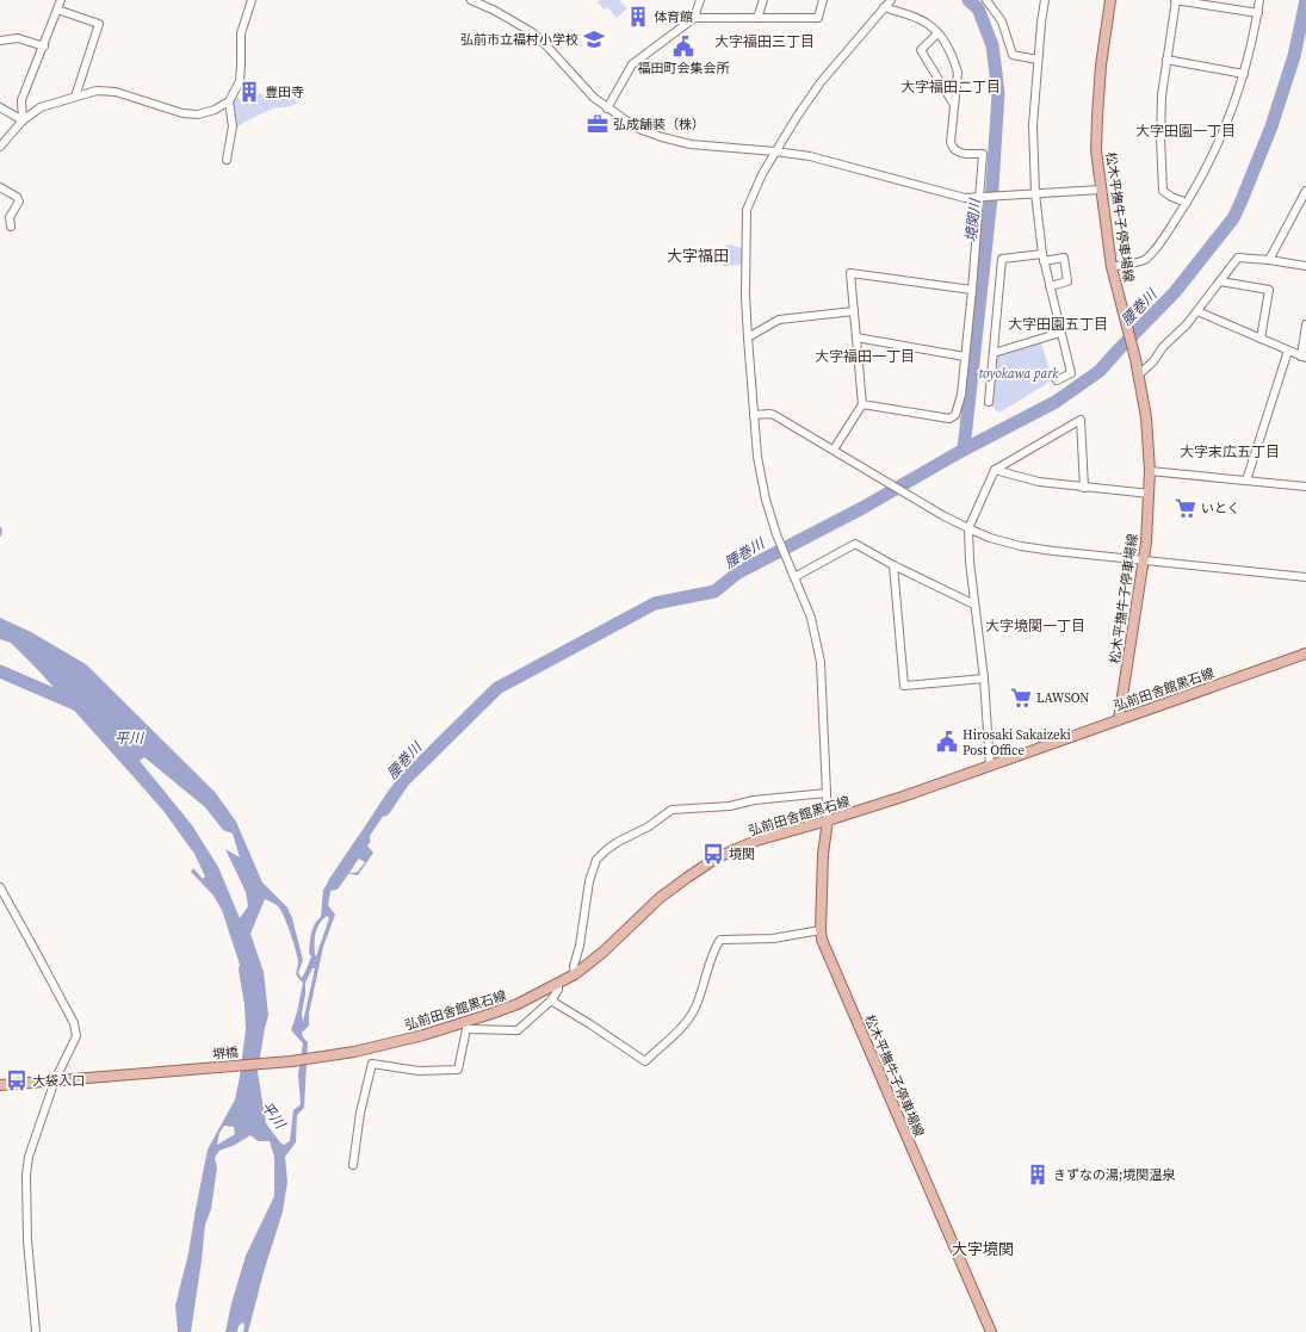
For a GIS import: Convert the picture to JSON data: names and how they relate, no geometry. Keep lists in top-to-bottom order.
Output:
{
  "streets": {
    "main road": ["松木平撫牛子停車場線", "弘前田舎館黒石線", "堺橋"]
  },
  "crossings": [
    ["松木平撫牛子停車場線", "弘前田舎館黒石線"],
    ["弘前田舎館黒石線", "堺橋"]
  ],
  "districts": [
    "大字福田三丁目",
    "大字福田二丁目",
    "大字田園一丁目",
    "大字福田",
    "大字田園五丁目",
    "大字福田一丁目",
    "大字末広五丁目",
    "大字境関一丁目",
    "大字境関"
  ],
  "water": ["境関川", "腰巻川", "平川"],
  "parks": ["toyokawa park"],
  "places": {
    "building": ["体育館", "豊田寺", "きずなの湯;境関温泉"],
    "school or university": ["弘前市立福村小学校"],
    "public building": ["福田町会集会所", "Hirosaki Sakaizeki Post Office"],
    "office": ["弘成舗装（株）"],
    "supermarket": ["いとく", "LAWSON"],
    "bus stop": ["境関", "大袋入口"]
  }
}
